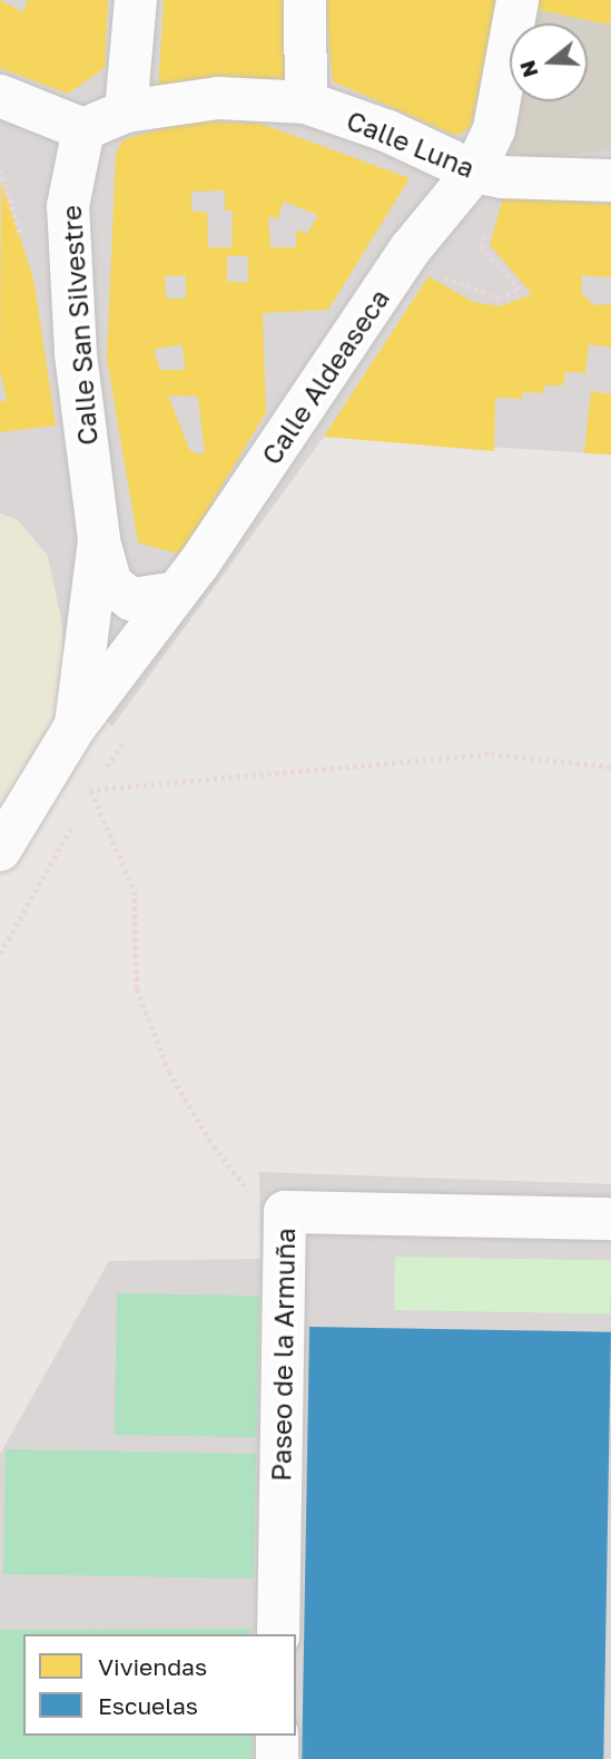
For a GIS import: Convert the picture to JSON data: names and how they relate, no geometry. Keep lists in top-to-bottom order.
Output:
{
  "streets": {
    "street": [
      "Calle Luna",
      "Calle San Silvestre",
      "Calle Aldeaseca",
      "Paseo de la Armuña"
    ]
  },
  "crossings": [
    ["Calle Luna", "Calle Aldeaseca"],
    ["Calle San Silvestre", "Calle Aldeaseca"]
  ],
  "legend": ["Viviendas", "Escuelas"],
  "north": "left"
}
